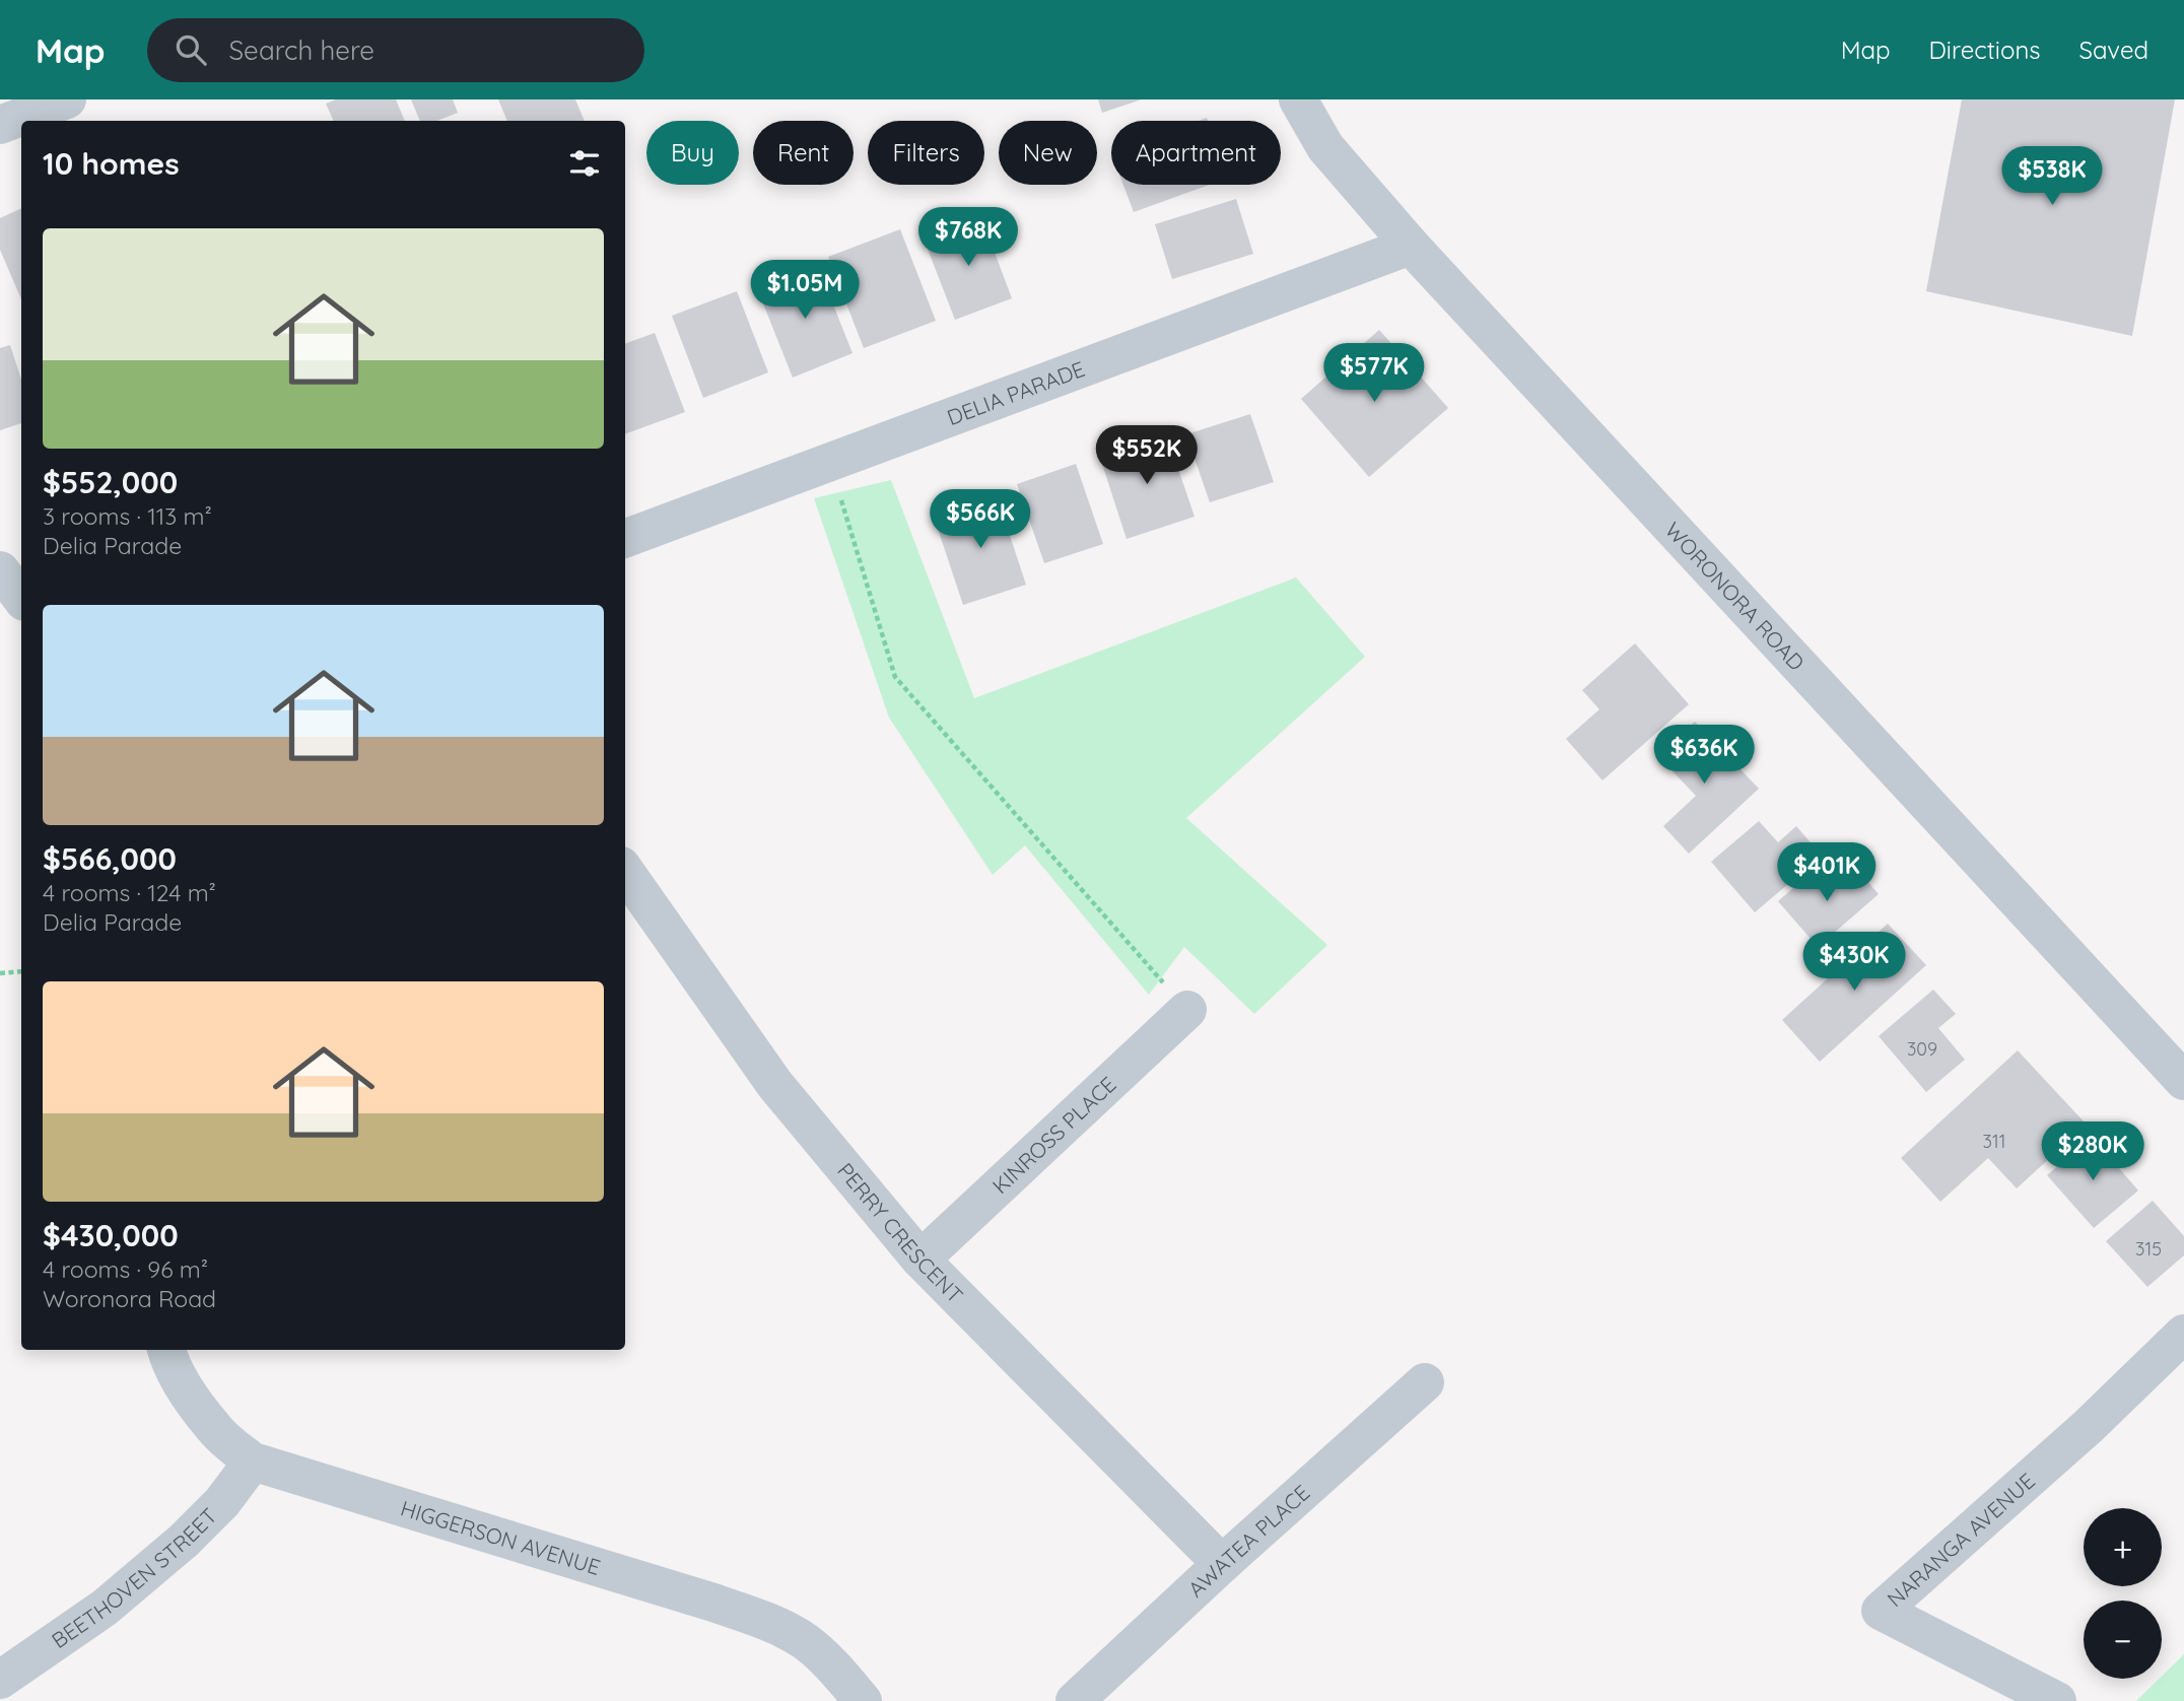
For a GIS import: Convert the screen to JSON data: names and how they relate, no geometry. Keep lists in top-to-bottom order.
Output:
{
  "streets": {
    "street": [
      "DELIA PARADE",
      "WORONORA ROAD",
      "KINROSS PLACE",
      "PERRY CRESCENT",
      "HIGGERSON AVENUE",
      "AWATEA PLACE",
      "NARANGA AVENUE",
      "BEETHOVEN STREET"
    ]
  },
  "crossings": [
    ["DELIA PARADE", "WORONORA ROAD"],
    ["KINROSS PLACE", "PERRY CRESCENT"],
    ["PERRY CRESCENT", "AWATEA PLACE"],
    ["HIGGERSON AVENUE", "BEETHOVEN STREET"]
  ],
  "house_numbers": ["309", "311", "315"],
  "page": {
    "header": "Map",
    "search": "Search here",
    "nav": ["Map", "Directions", "Saved"],
    "chip": [
      "Buy",
      "Rent",
      "Filters",
      "New",
      "Apartment"
    ],
    "heading": "10 homes",
    "price": [
      "$538K",
      "$768K",
      "$1.05M",
      "$577K",
      "$552K",
      "$566K",
      "$636K",
      "$401K",
      "$430K",
      "$280K"
    ],
    "list": [
      {
        "name": "$552,000",
        "note": "3 rooms · 113 m² · Delia Parade"
      },
      {
        "name": "$566,000",
        "note": "4 rooms · 124 m² · Delia Parade"
      },
      {
        "name": "$430,000",
        "note": "4 rooms · 96 m² · Woronora Road"
      }
    ],
    "map_buttons": ["+", "−"]
  }
}
